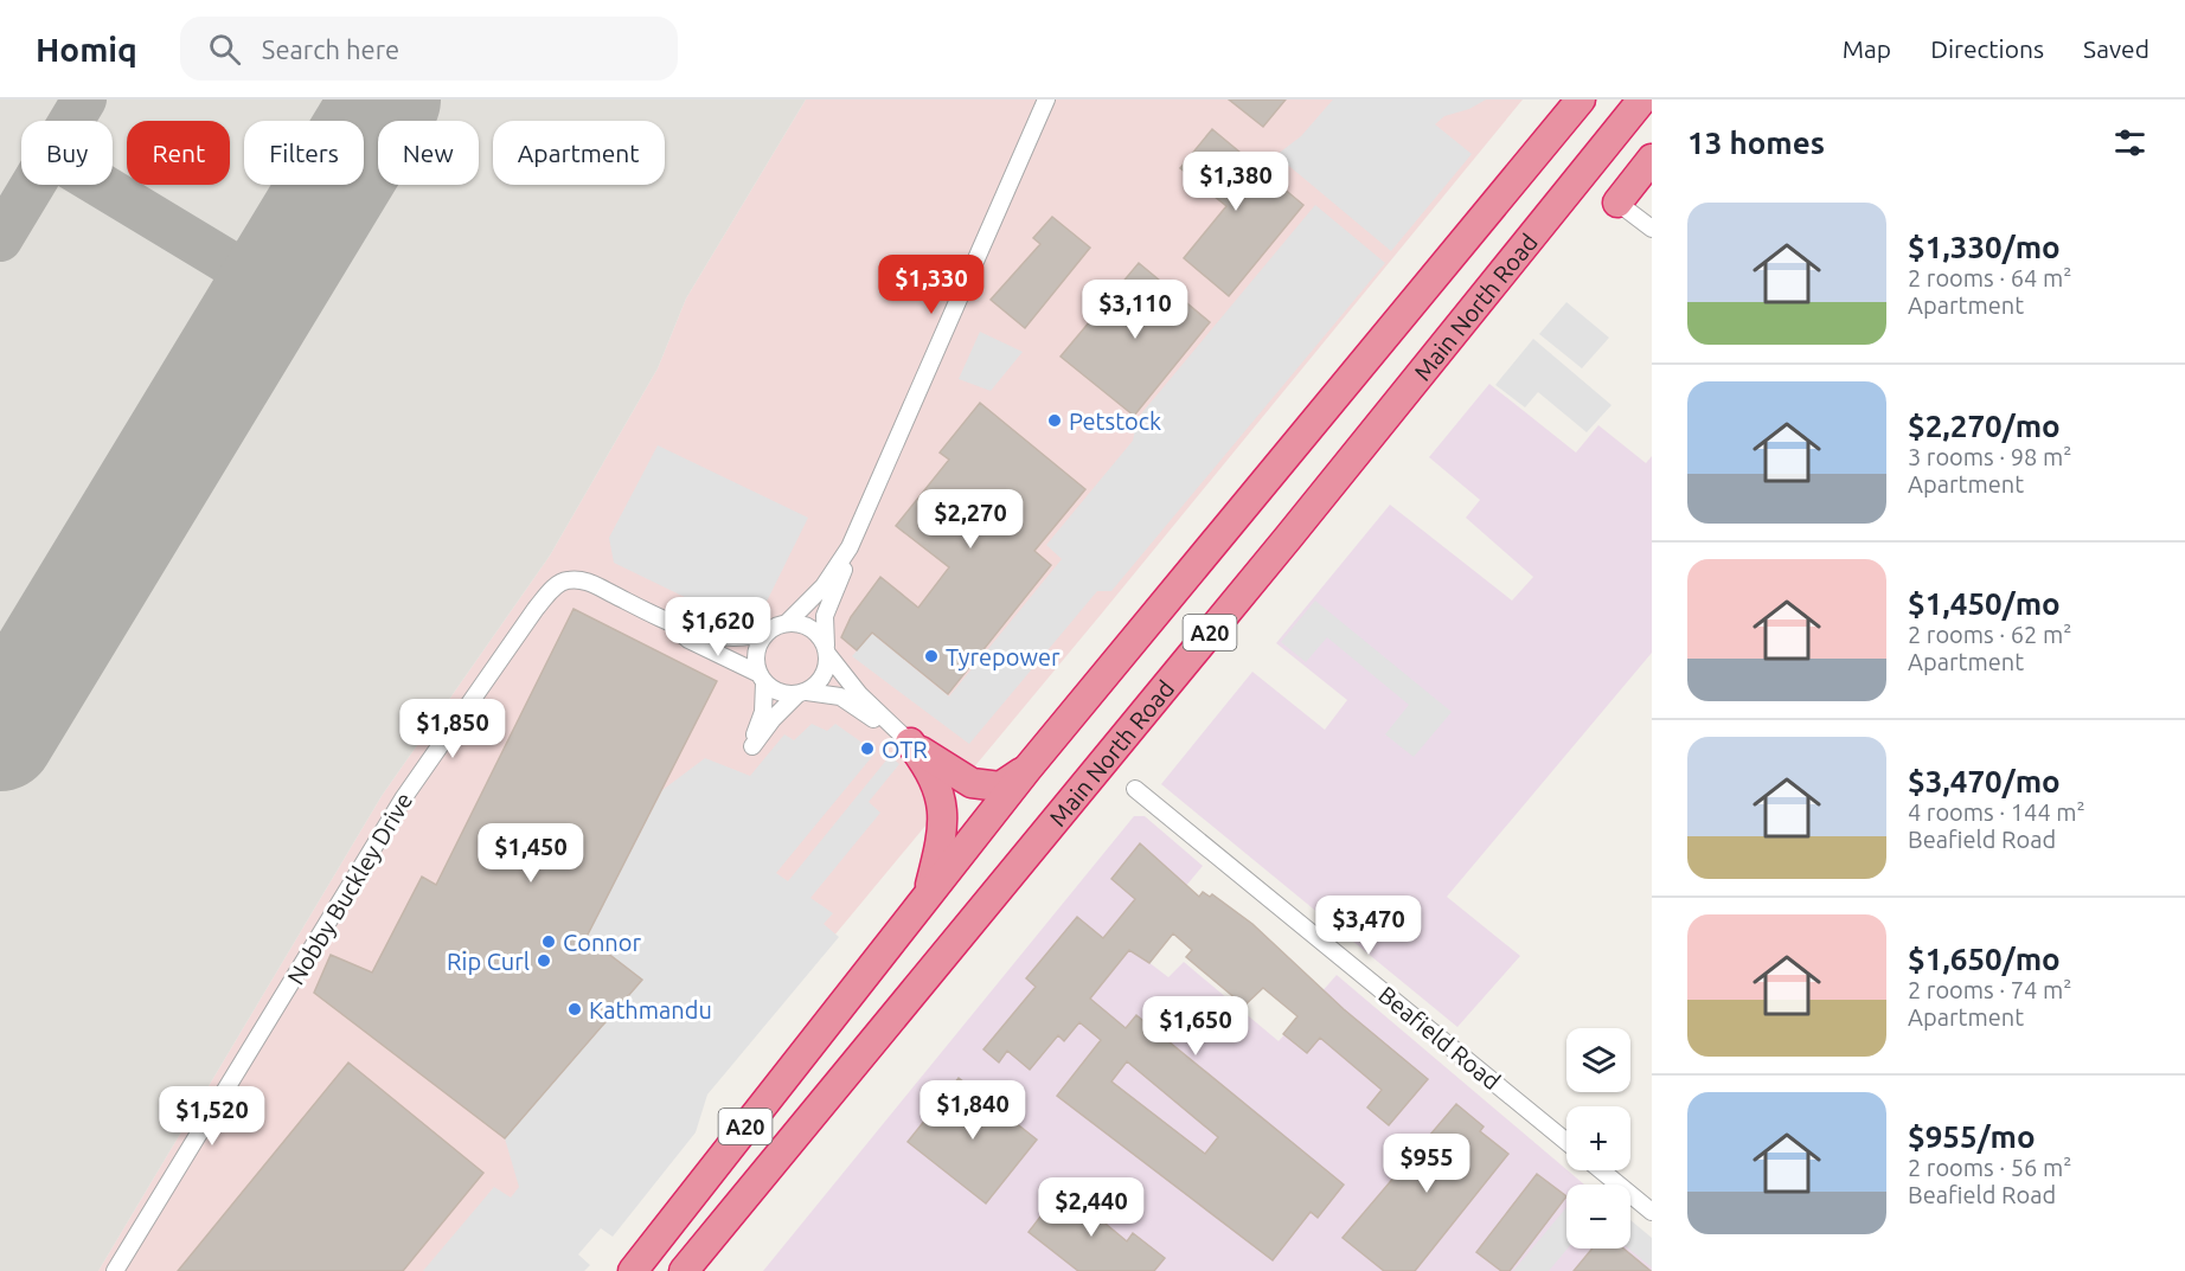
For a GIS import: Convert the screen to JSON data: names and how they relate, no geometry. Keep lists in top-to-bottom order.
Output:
{
  "streets": {
    "highway": ["Main North Road", "A20"],
    "street": ["Nobby Buckley Drive", "Beafield Road"]
  },
  "places": [
    "Petstock",
    "Tyrepower",
    "OTR",
    "Connor",
    "Rip Curl",
    "Kathmandu"
  ],
  "page": {
    "header": "Homiq",
    "search": "Search here",
    "nav": ["Map", "Directions", "Saved"],
    "heading": "13 homes",
    "chip": [
      "Buy",
      "Rent",
      "Filters",
      "New",
      "Apartment"
    ],
    "price": [
      "$1,380",
      "$1,330",
      "$3,110",
      "$2,270",
      "$1,620",
      "$1,850",
      "$1,450",
      "$3,470",
      "$1,650",
      "$1,840",
      "$1,520",
      "$955",
      "$2,440"
    ],
    "list": [
      {
        "name": "$1,330/mo",
        "note": "2 rooms · 64 m² · Apartment"
      },
      {
        "name": "$2,270/mo",
        "note": "3 rooms · 98 m² · Apartment"
      },
      {
        "name": "$1,450/mo",
        "note": "2 rooms · 62 m² · Apartment"
      },
      {
        "name": "$3,470/mo",
        "note": "4 rooms · 144 m² · Beafield Road"
      },
      {
        "name": "$1,650/mo",
        "note": "2 rooms · 74 m² · Apartment"
      },
      {
        "name": "$955/mo",
        "note": "2 rooms · 56 m² · Beafield Road"
      }
    ],
    "map_buttons": ["+", "−"]
  }
}
